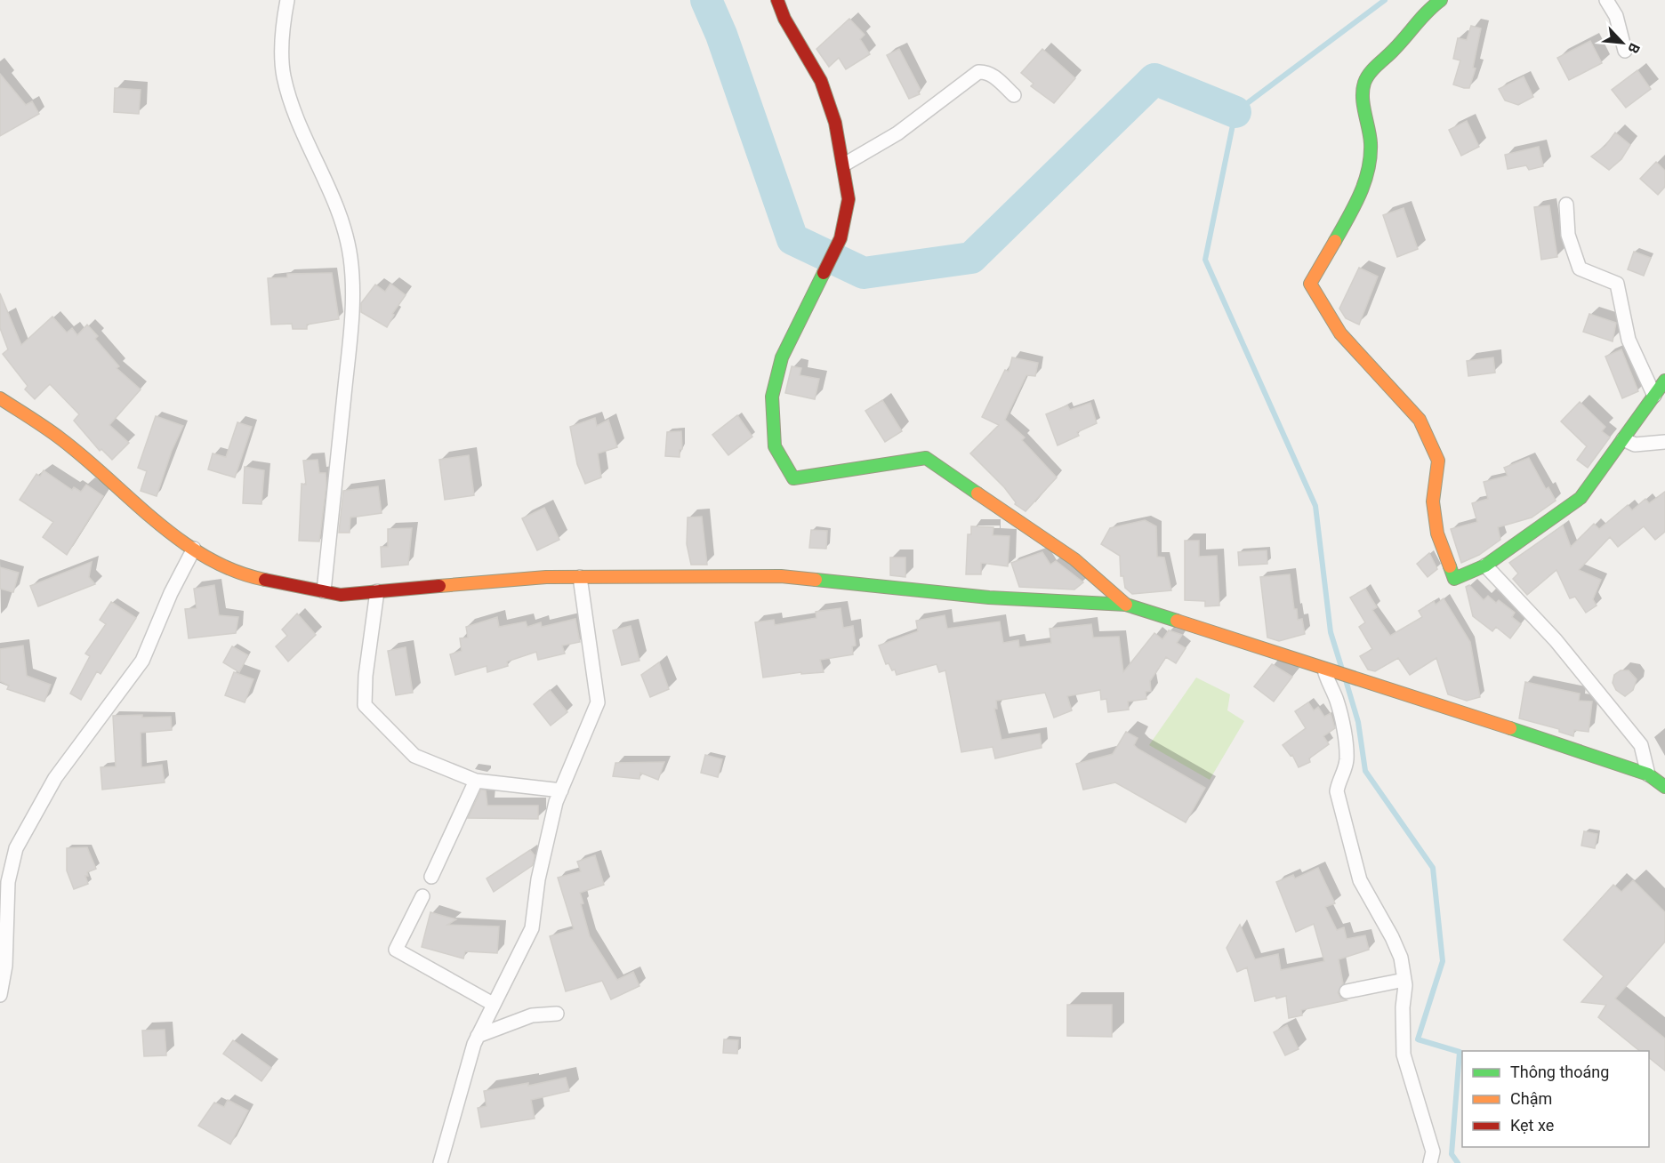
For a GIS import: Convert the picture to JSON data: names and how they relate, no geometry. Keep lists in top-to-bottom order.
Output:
{
  "legend": ["Thông thoáng", "Chậm", "Kẹt xe"],
  "north": "bottom right"
}
